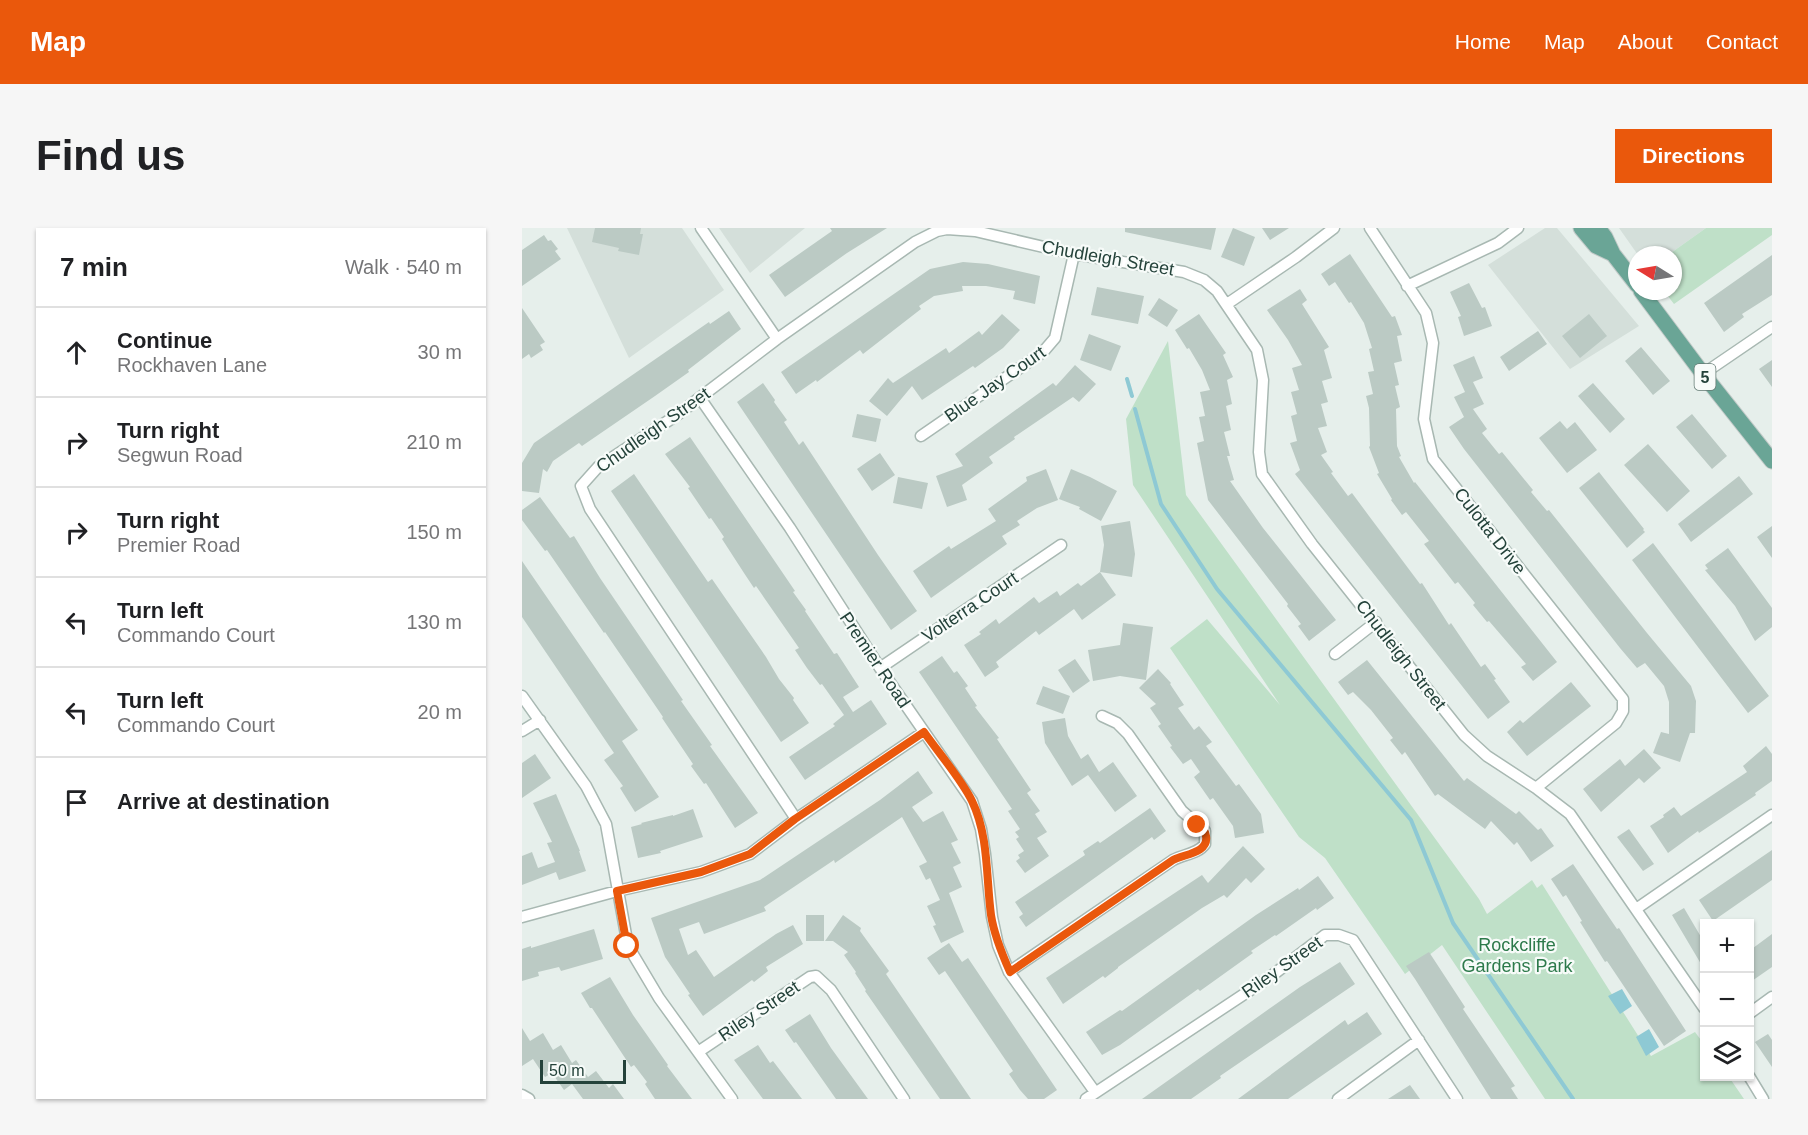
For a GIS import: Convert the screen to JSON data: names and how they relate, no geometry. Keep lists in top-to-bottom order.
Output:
{
  "streets": {
    "main road": ["5"],
    "street": [
      "Chudleigh Street",
      "Blue Jay Court",
      "Culotta Drive",
      "Volterra Court",
      "Premier Road",
      "Riley Street"
    ]
  },
  "crossings": [
    ["Chudleigh Street", "Blue Jay Court"],
    ["Chudleigh Street", "Culotta Drive"],
    ["Chudleigh Street", "Premier Road"],
    ["Volterra Court", "Premier Road"],
    ["Premier Road", "Riley Street"]
  ],
  "parks": ["Rockcliffe Gardens Park"],
  "scale_bar": "50 m",
  "north": "left",
  "page": {
    "header": "Map",
    "nav": [
      "Home",
      "Map",
      "About",
      "Contact"
    ],
    "buttons": "Directions",
    "title": "Find us",
    "heading": ["7 min", "Walk · 540 m"],
    "list": [
      ["Continue", "Rockhaven Lane", "30 m"],
      ["Turn right", "Segwun Road", "210 m"],
      ["Turn right", "Premier Road", "150 m"],
      ["Turn left", "Commando Court", "130 m"],
      ["Turn left", "Commando Court", "20 m"],
      "Arrive at destination"
    ],
    "map_buttons": ["+", "−"],
    "scale": "50 m"
  }
}
